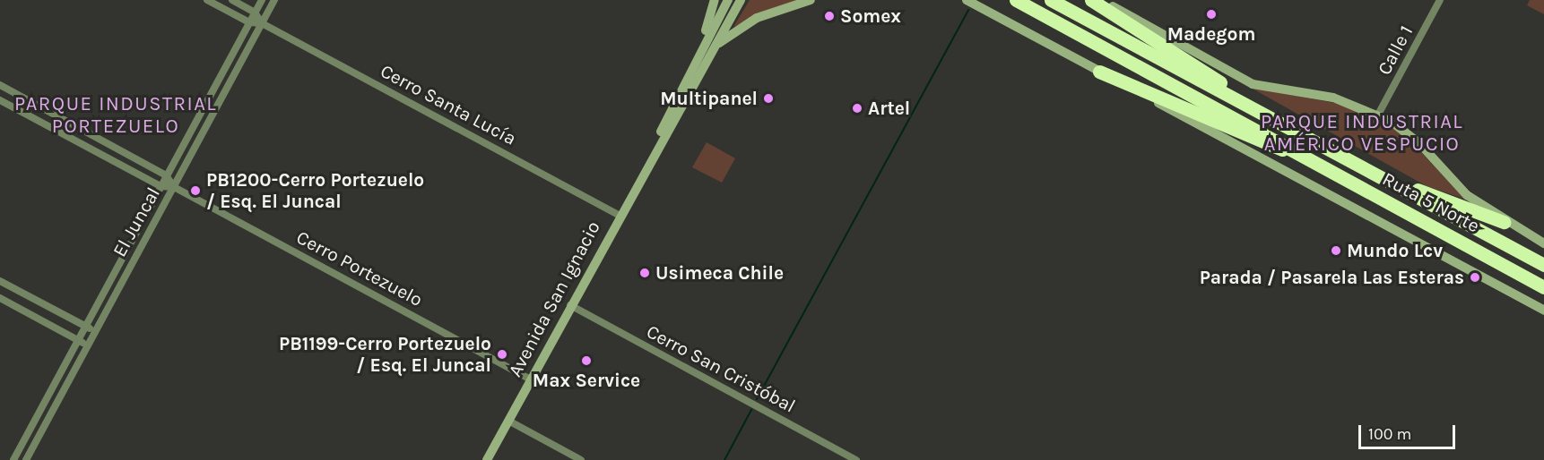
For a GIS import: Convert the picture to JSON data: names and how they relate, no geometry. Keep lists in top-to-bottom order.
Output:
{
  "streets": {
    "highway": ["Ruta 5 Norte"],
    "main road": ["Avenida San Ignacio"],
    "street": [
      "Calle 1",
      "Cerro Santa Lucía",
      "El Juncal",
      "Cerro Portezuelo",
      "Cerro San Cristóbal"
    ]
  },
  "crossings": [
    ["Cerro Santa Lucía", "El Juncal"],
    ["Cerro Santa Lucía", "Avenida San Ignacio"],
    ["El Juncal", "Cerro Portezuelo"],
    ["Cerro Portezuelo", "Avenida San Ignacio"],
    ["Avenida San Ignacio", "Cerro San Cristóbal"]
  ],
  "districts": ["PARQUE INDUSTRIAL PORTEZUELO", "PARQUE INDUSTRIAL AMÉRICO VESPUCIO"],
  "places": [
    "Madegom",
    "Somex",
    "Multipanel",
    "Artel",
    "PB1200-Cerro Portezuelo / Esq. El Juncal",
    "Mundo Lcv",
    "Usimeca Chile",
    "Parada / Pasarela Las Esteras",
    "PB1199-Cerro Portezuelo / Esq. El Juncal",
    "Max Service"
  ],
  "scale_bar": "100 m"
}
